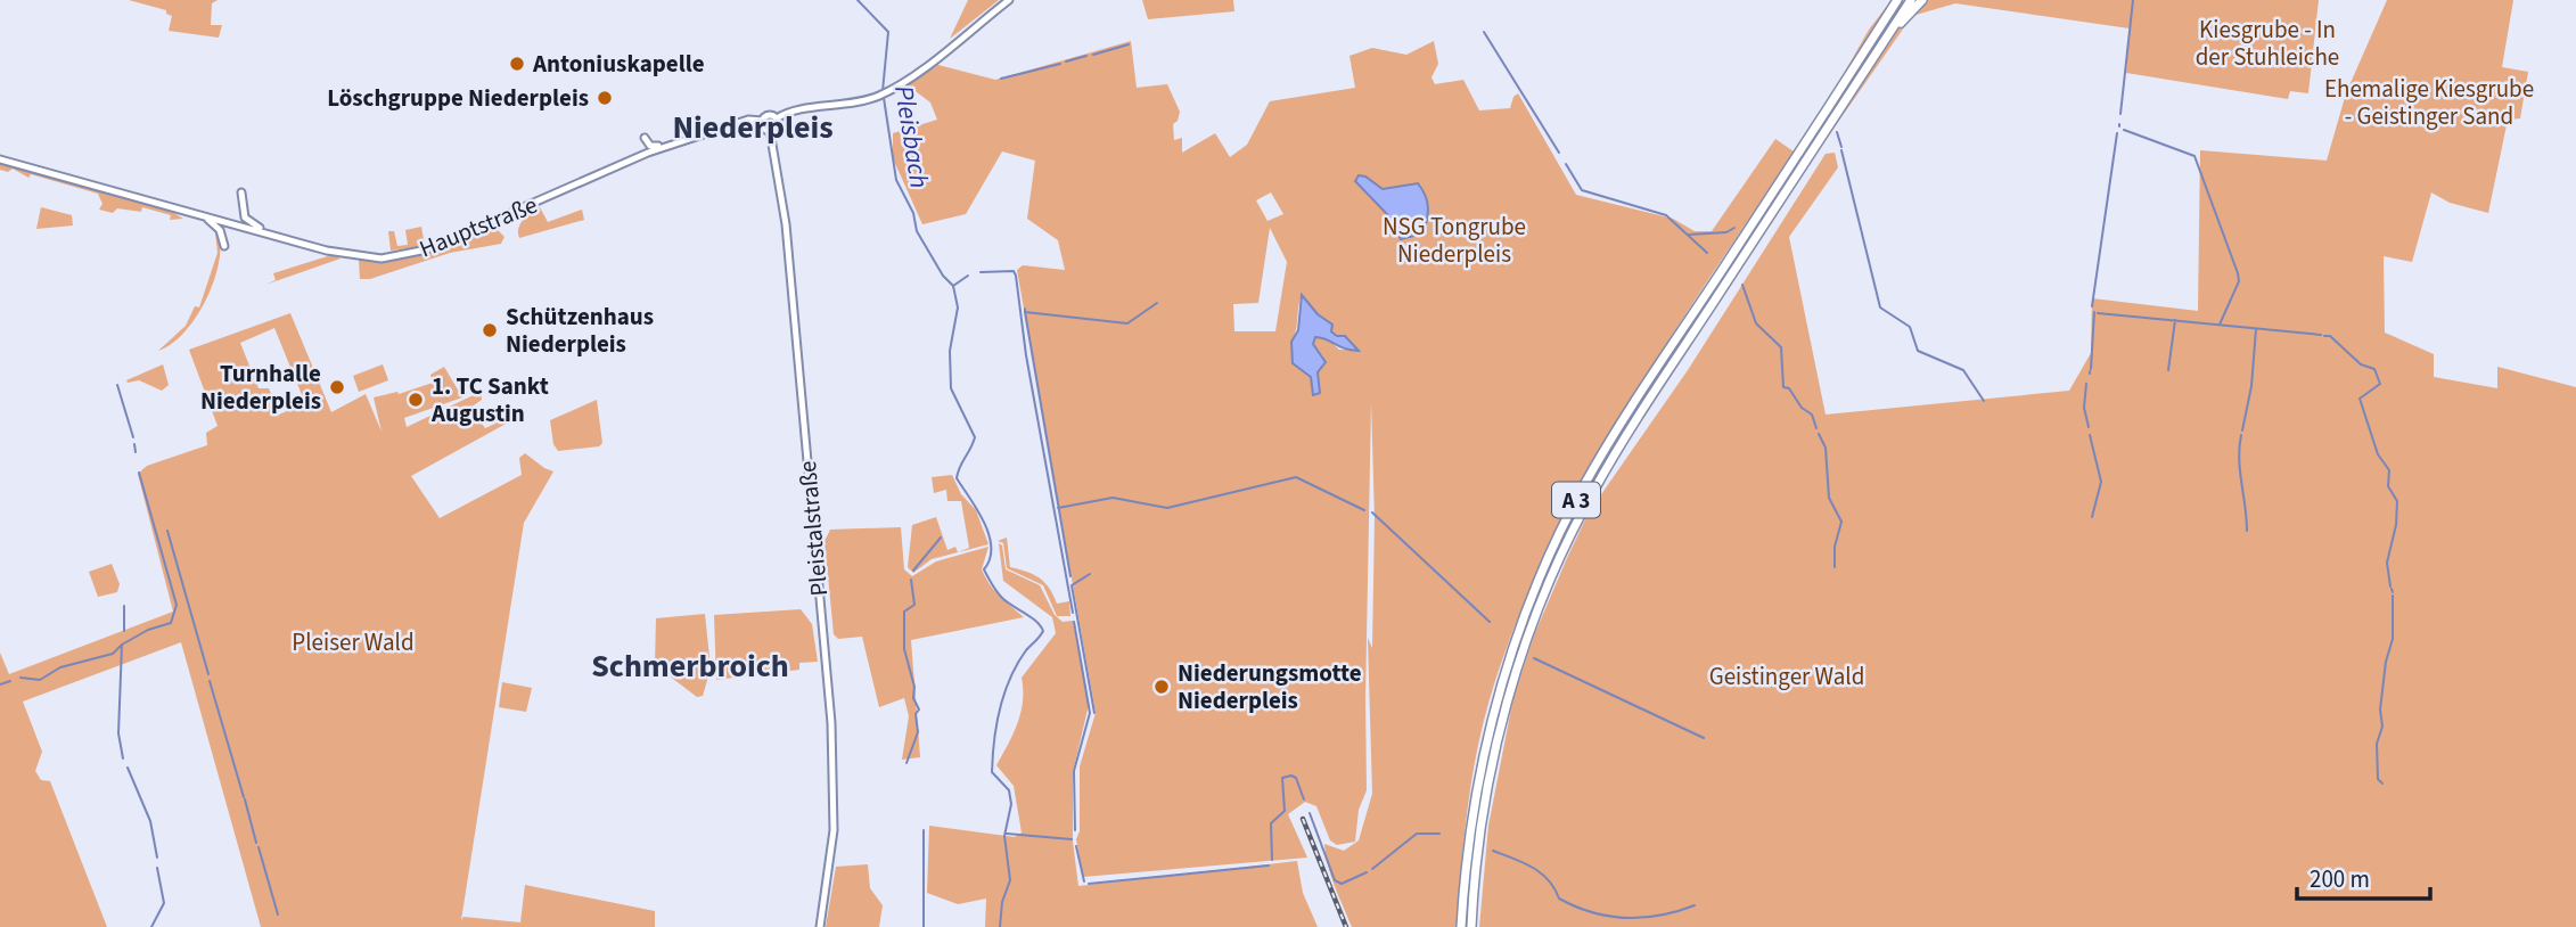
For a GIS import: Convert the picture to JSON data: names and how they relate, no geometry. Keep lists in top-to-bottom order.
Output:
{
  "streets": {
    "highway": ["A 3"],
    "main road": ["Hauptstraße", "Pleistalstraße"]
  },
  "crossings": [
    ["Hauptstraße", "Pleistalstraße"]
  ],
  "districts": ["Niederpleis", "Schmerbroich"],
  "water": ["Pleisbach"],
  "parks": [
    "Kiesgrube - In der Stuhleiche",
    "Ehemalige Kiesgrube - Geistinger Sand",
    "NSG Tongrube Niederpleis",
    "Pleiser Wald",
    "Geistinger Wald"
  ],
  "places": [
    "Antoniuskapelle",
    "Löschgruppe Niederpleis",
    "Schützenhaus Niederpleis",
    "Turnhalle Niederpleis",
    "1. TC Sankt Augustin",
    "Niederungsmotte Niederpleis"
  ],
  "scale_bar": "200 m"
}
